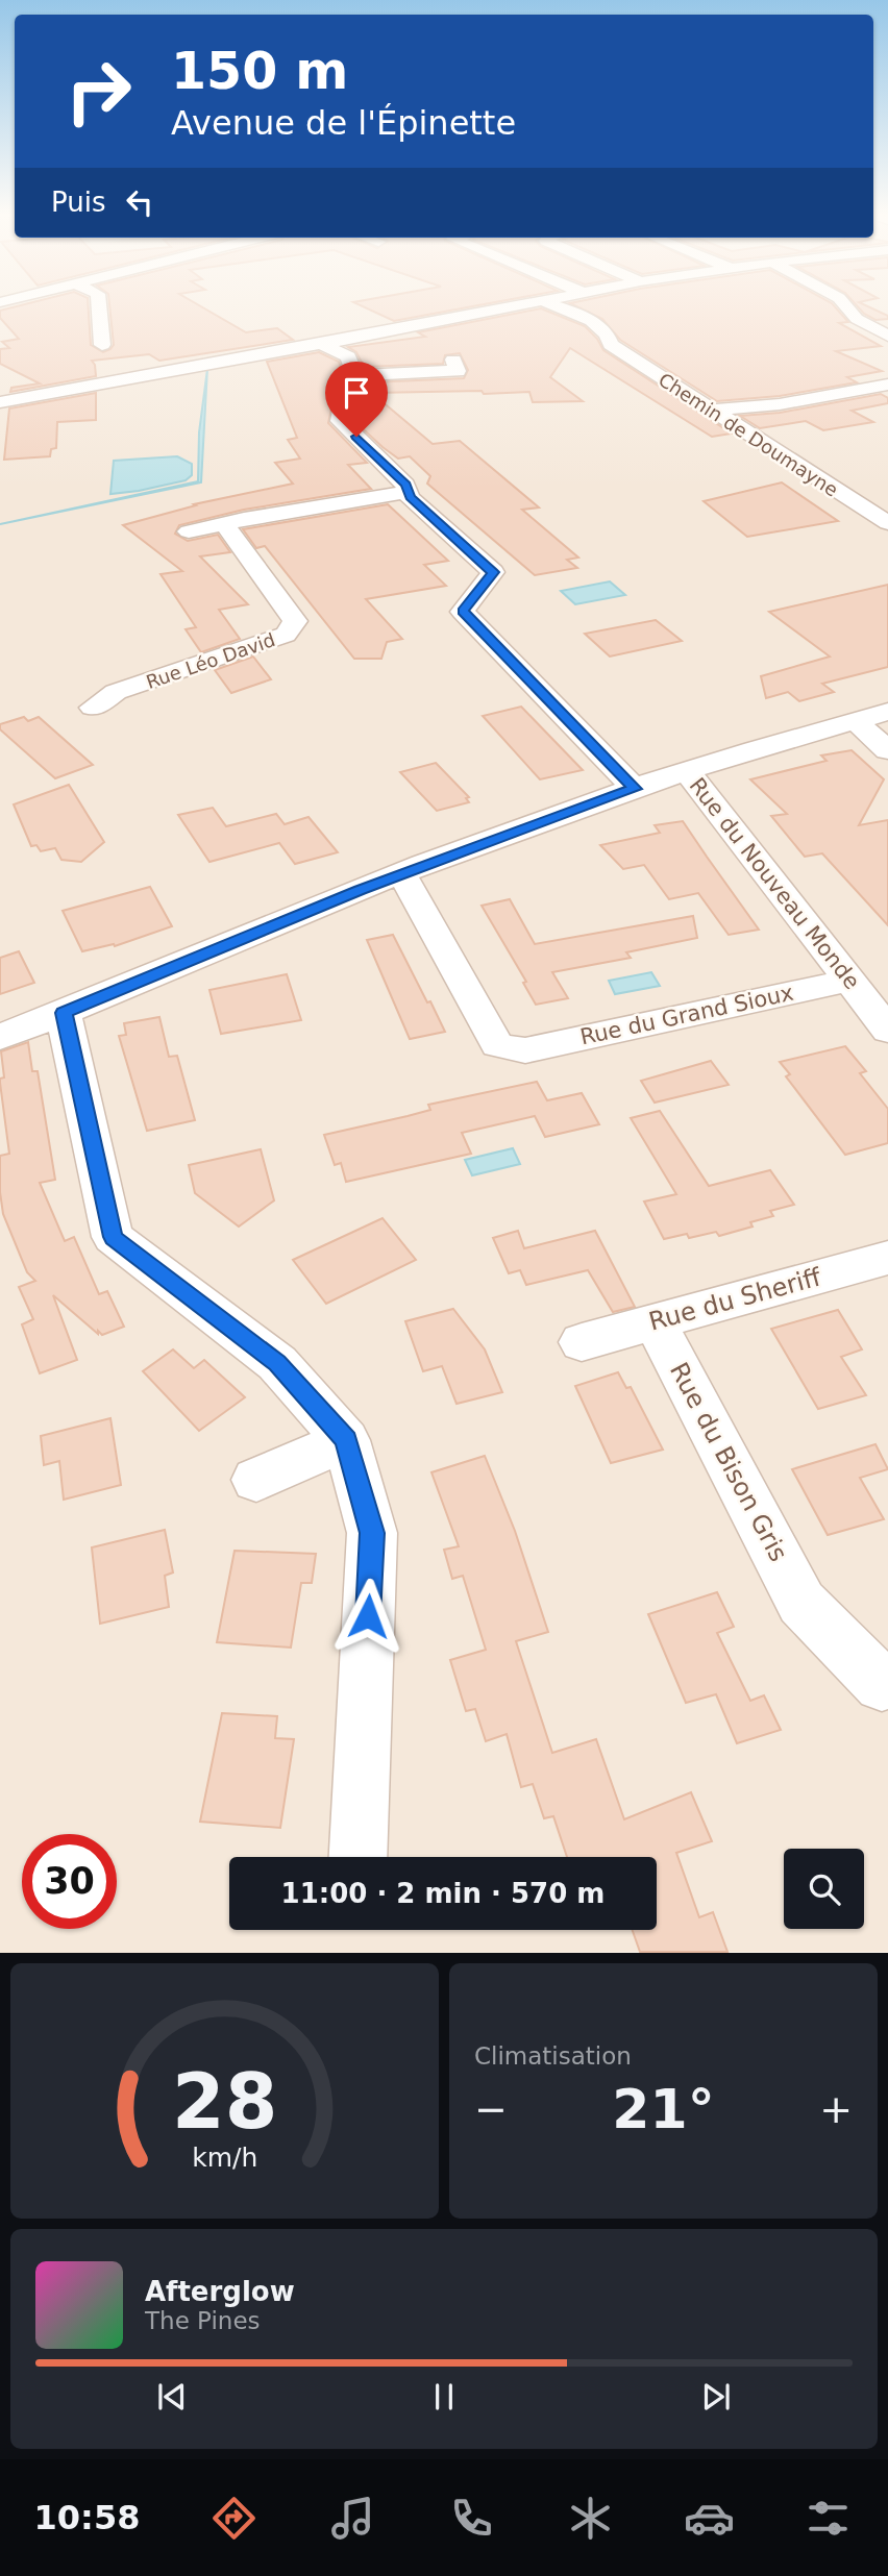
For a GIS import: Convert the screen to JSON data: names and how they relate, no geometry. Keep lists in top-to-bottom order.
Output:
{
  "streets": {
    "street": [
      "Chemin de Doumayne",
      "Rue Léo David",
      "Rue du Nouveau Monde",
      "Rue du Grand Sioux",
      "Rue du Sheriff",
      "Rue du Bison Gris"
    ]
  },
  "crossings": [
    ["Rue du Nouveau Monde", "Rue du Grand Sioux"],
    ["Rue du Sheriff", "Rue du Bison Gris"]
  ],
  "page": {
    "turn": ["150 m", "Avenue de l'Épinette"],
    "then": "Puis",
    "limit": "30",
    "trip": "11:00 · 2 min · 570 m",
    "tile": "Climatisation",
    "heat": ["−", "21°", "+"],
    "song": ["Afterglow", "The Pines"],
    "tabs": "10:58",
    "gauge": ["28", "km/h"]
  }
}
